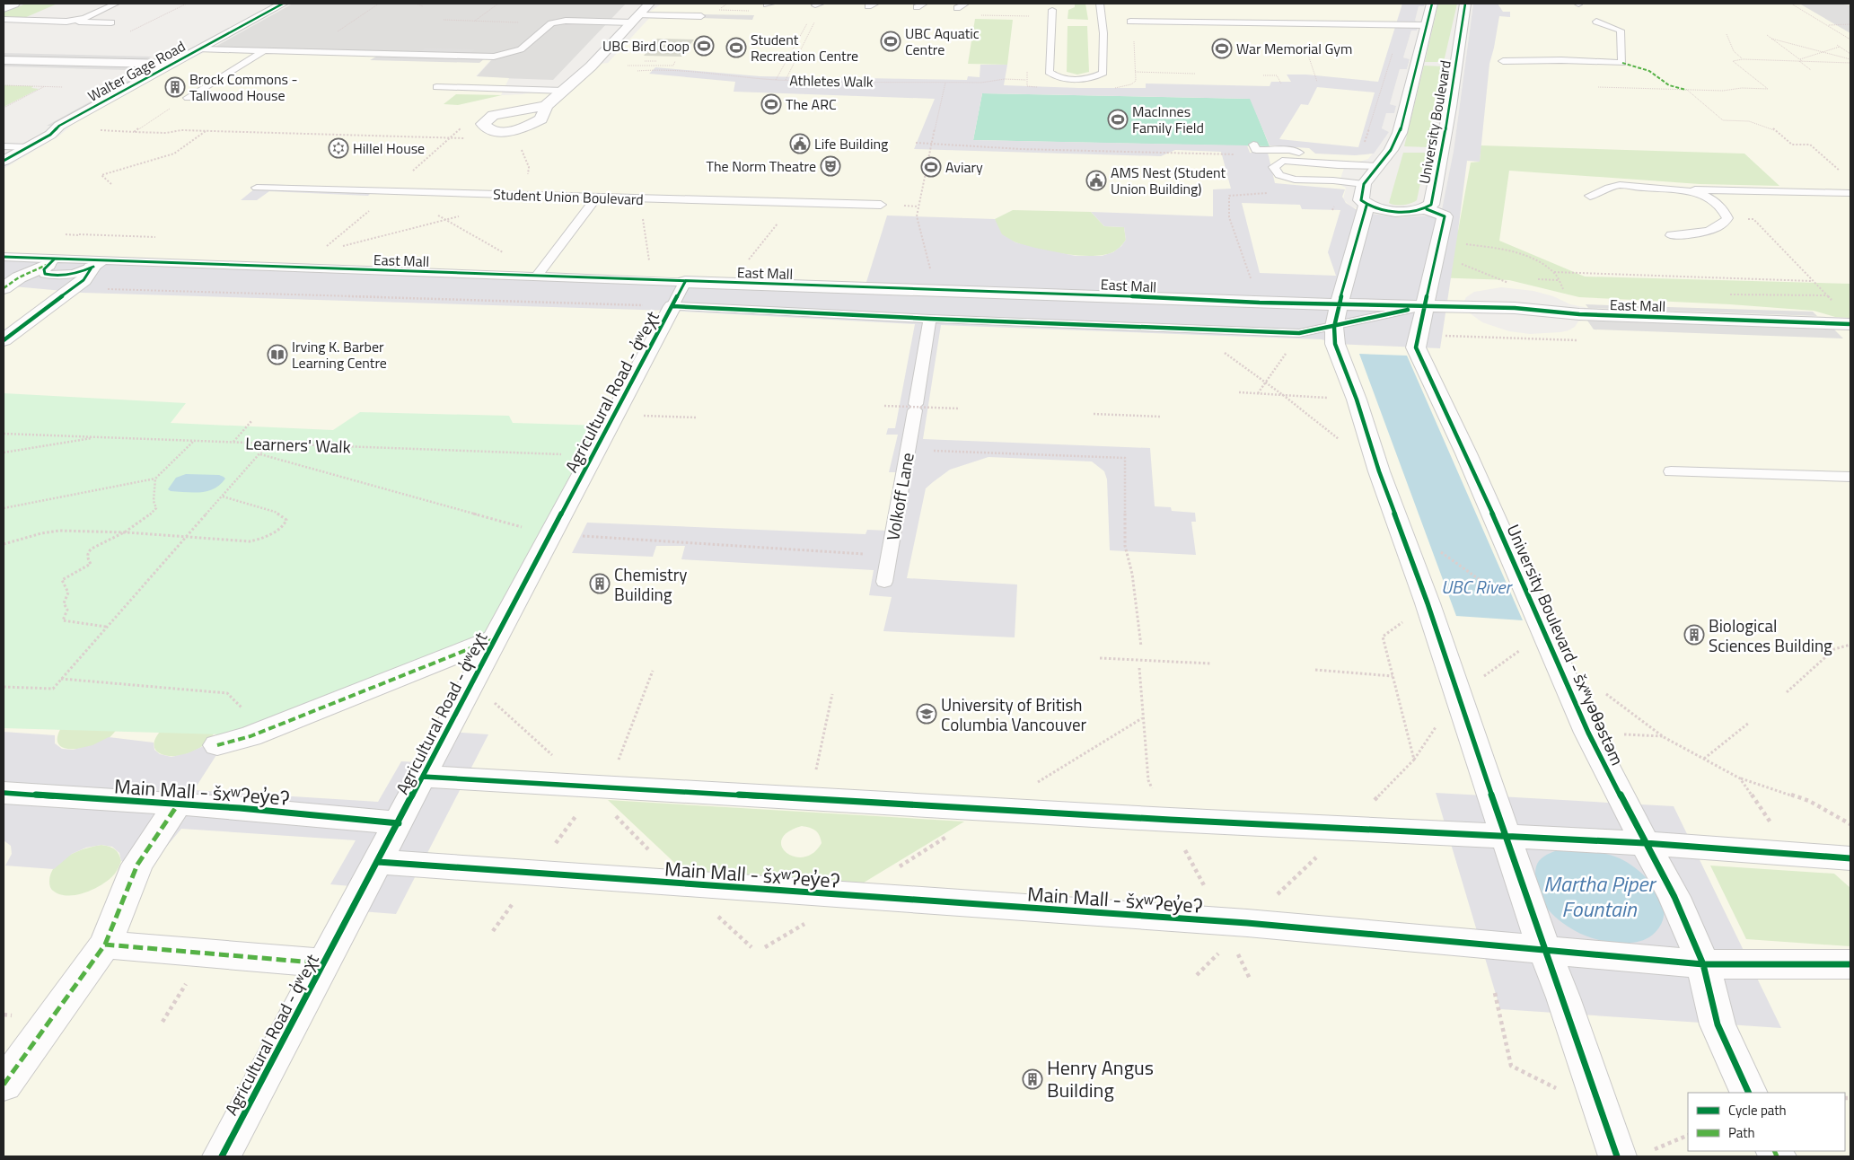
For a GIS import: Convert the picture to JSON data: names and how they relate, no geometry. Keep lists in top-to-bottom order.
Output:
{
  "streets": {
    "street": [
      "Walter Gage Road",
      "University Boulevard",
      "East Mall",
      "Agricultural Road - q̓ʷeχt",
      "University Boulevard - šxʷyəθəstəm",
      "Main Mall - šxʷʔey̓eʔ"
    ],
    "lane": ["Student Union Boulevard", "Volkoff Lane"],
    "path": ["Athletes Walk", "Learners' Walk"]
  },
  "crossings": [
    ["University Boulevard", "University Boulevard - šxʷyəθəstəm"],
    ["East Mall", "Agricultural Road - q̓ʷeχt"],
    ["East Mall", "Volkoff Lane"],
    ["East Mall", "University Boulevard - šxʷyəθəstəm"],
    ["Agricultural Road - q̓ʷeχt", "Learners' Walk"],
    ["Agricultural Road - q̓ʷeχt", "Main Mall - šxʷʔey̓eʔ"],
    ["University Boulevard - šxʷyəθəstəm", "Main Mall - šxʷʔey̓eʔ"]
  ],
  "water": ["UBC River", "Martha Piper Fountain"],
  "places": {
    "sports": [
      "UBC Aquatic Centre",
      "UBC Bird Coop",
      "Student Recreation Centre",
      "War Memorial Gym",
      "The ARC",
      "MacInnes Family Field",
      "Aviary"
    ],
    "building": [
      "Brock Commons - Tallwood House",
      "Chemistry Building",
      "Biological Sciences Building",
      "Henry Angus Building"
    ],
    "public building": ["Life Building", "AMS Nest (Student Union Building)"],
    "synagogue": ["Hillel House"],
    "theatre": ["The Norm Theatre"],
    "library": ["Irving K. Barber Learning Centre"],
    "school or university": ["University of British Columbia Vancouver"]
  },
  "legend": ["Cycle path", "Path"]
}
